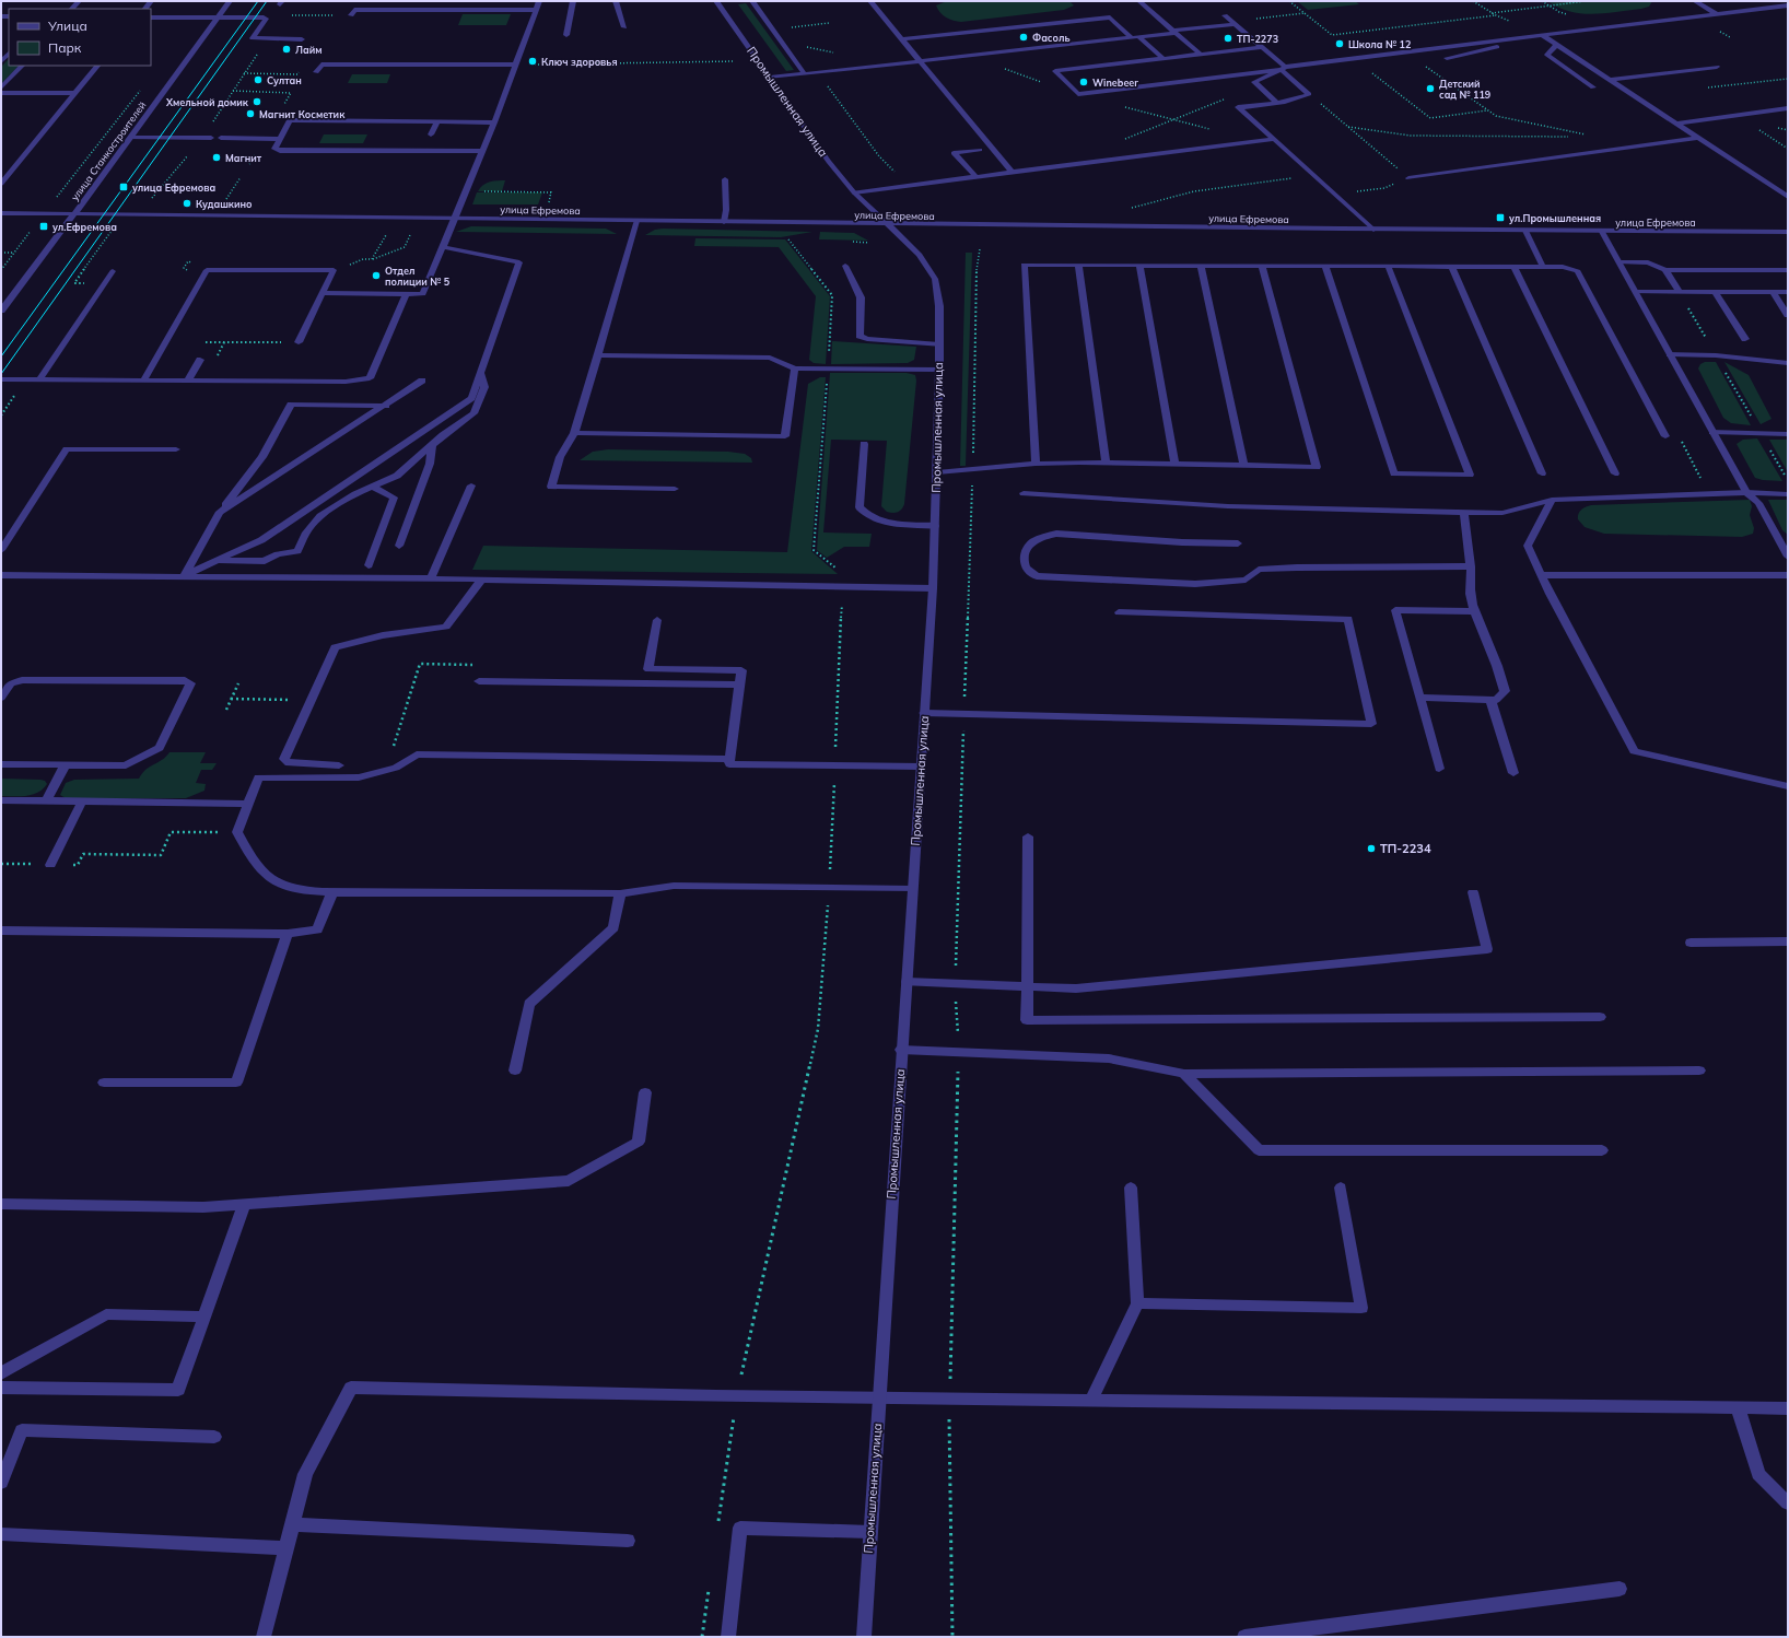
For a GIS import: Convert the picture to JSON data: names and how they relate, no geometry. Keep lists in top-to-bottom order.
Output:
{
  "streets": {
    "street": ["Промышленная улица", "улица Станкостроителей", "улица Ефремова"]
  },
  "crossings": [
    ["Промышленная улица", "улица Ефремова"],
    ["улица Станкостроителей", "улица Ефремова"]
  ],
  "places": {
    "other": [
      "Фасоль",
      "ТП-2273",
      "Школа № 12",
      "Лайм",
      "Ключ здоровья",
      "Султан",
      "Winebeer",
      "Детский сад № 119",
      "Хмельной домик",
      "Магнит Косметик",
      "Магнит",
      "Кудашкино",
      "Отдел полиции № 5",
      "ТП-2234"
    ],
    "transit": ["улица Ефремова", "ул.Промышленная", "ул.Ефремова"]
  },
  "legend": ["Улица", "Парк"]
}
